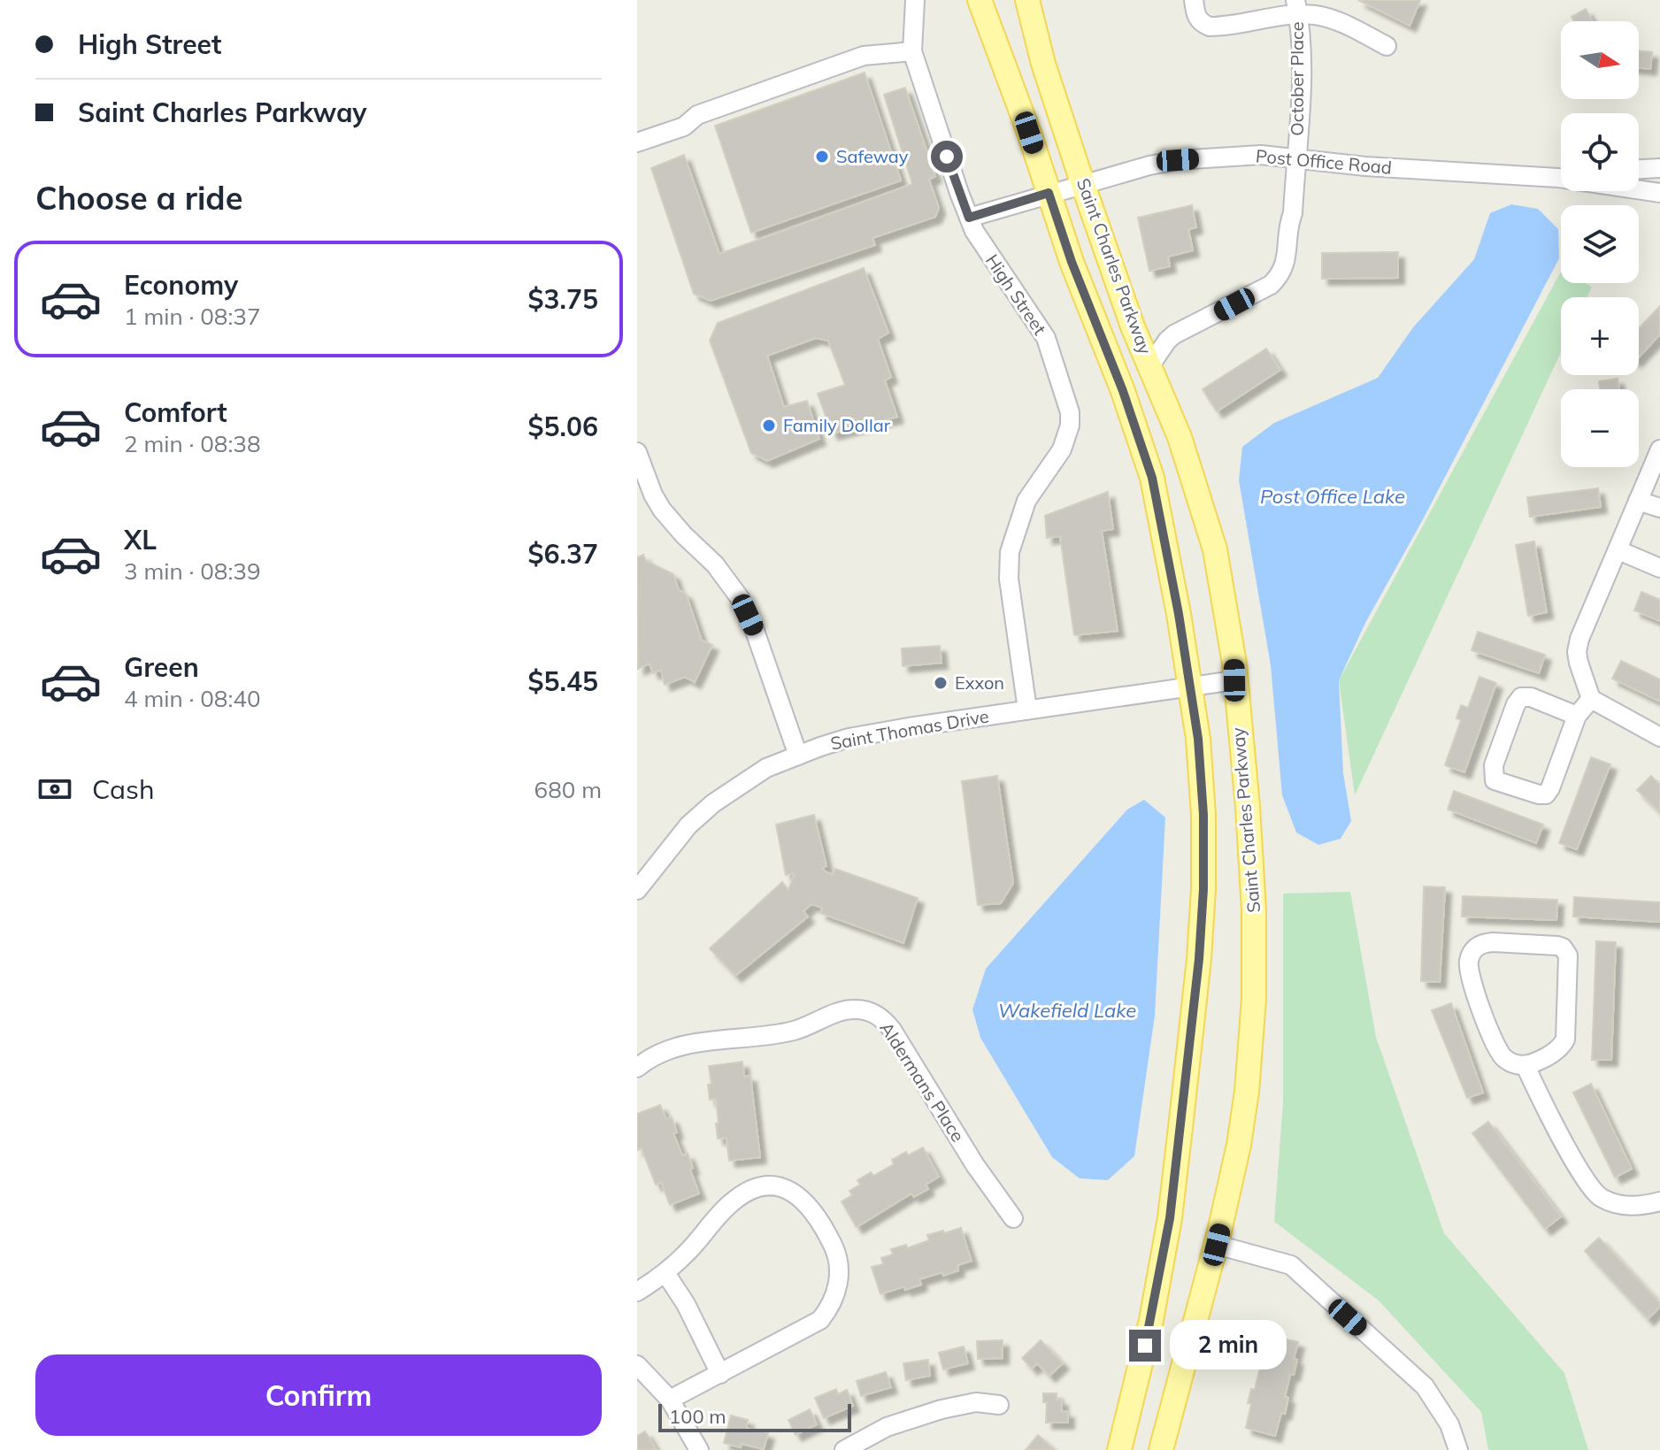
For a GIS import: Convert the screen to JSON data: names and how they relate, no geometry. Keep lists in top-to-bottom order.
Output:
{
  "streets": {
    "main road": ["Saint Charles Parkway"],
    "street": [
      "October Place",
      "Post Office Road",
      "High Street",
      "Saint Thomas Drive",
      "Aldermans Place"
    ]
  },
  "crossings": [
    ["October Place", "Post Office Road"],
    ["October Place", "Saint Charles Parkway"],
    ["Post Office Road", "Saint Charles Parkway"],
    ["Post Office Road", "High Street"],
    ["Saint Charles Parkway", "Saint Thomas Drive"],
    ["High Street", "Saint Thomas Drive"]
  ],
  "water": ["Post Office Lake", "Wakefield Lake"],
  "places": ["Safeway", "Family Dollar", "Exxon"],
  "scale_bar": "100 m",
  "north": "right",
  "page": {
    "banner": ["High Street", "Saint Charles Parkway"],
    "map_buttons": ["+", "−"],
    "heading": "Choose a ride",
    "list": [
      {
        "name": "Economy",
        "note": "1 min · 08:37",
        "value": "$3.75"
      },
      {
        "name": "Comfort",
        "note": "2 min · 08:38",
        "value": "$5.06"
      },
      {
        "name": "XL",
        "note": "3 min · 08:39",
        "value": "$6.37"
      },
      {
        "name": "Green",
        "note": "4 min · 08:40",
        "value": "$5.45"
      }
    ],
    "pay": ["Cash", "680 m"],
    "bubble": "2 min",
    "buttons": "Confirm",
    "scale": "100 m"
  }
}
